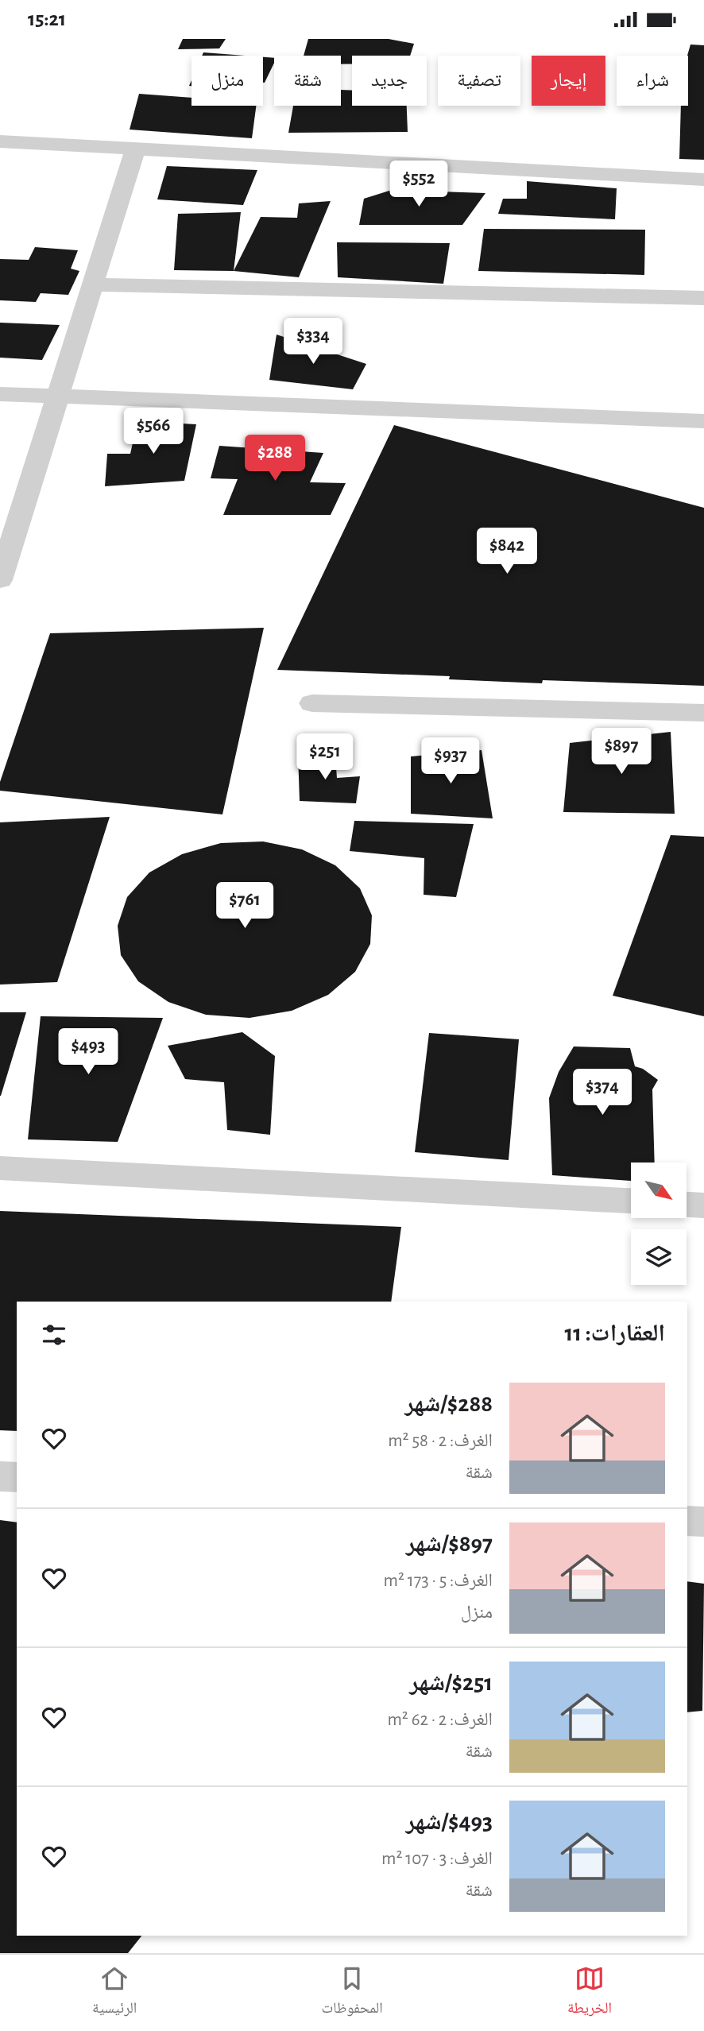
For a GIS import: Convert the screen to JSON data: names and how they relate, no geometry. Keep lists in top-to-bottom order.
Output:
{
  "north": "bottom right",
  "page": {
    "status": "15:21",
    "chip": [
      "شراء",
      "إيجار",
      "تصفية",
      "جديد",
      "شقة",
      "منزل"
    ],
    "price": [
      "$552",
      "$334",
      "$566",
      "$288",
      "$842",
      "$897",
      "$251",
      "$937",
      "$761",
      "$493",
      "$374"
    ],
    "heading": "العقارات: 11",
    "list": [
      {
        "name": "$288/شهر",
        "note": "الغرف: 2 · 58 m² · شقة"
      },
      {
        "name": "$897/شهر",
        "note": "الغرف: 5 · 173 m² · منزل"
      },
      {
        "name": "$251/شهر",
        "note": "الغرف: 2 · 62 m² · شقة"
      },
      {
        "name": "$493/شهر",
        "note": "الغرف: 3 · 107 m² · شقة"
      }
    ],
    "tabs": ["الخريطة", "المحفوظات", "الرئيسية"]
  }
}
